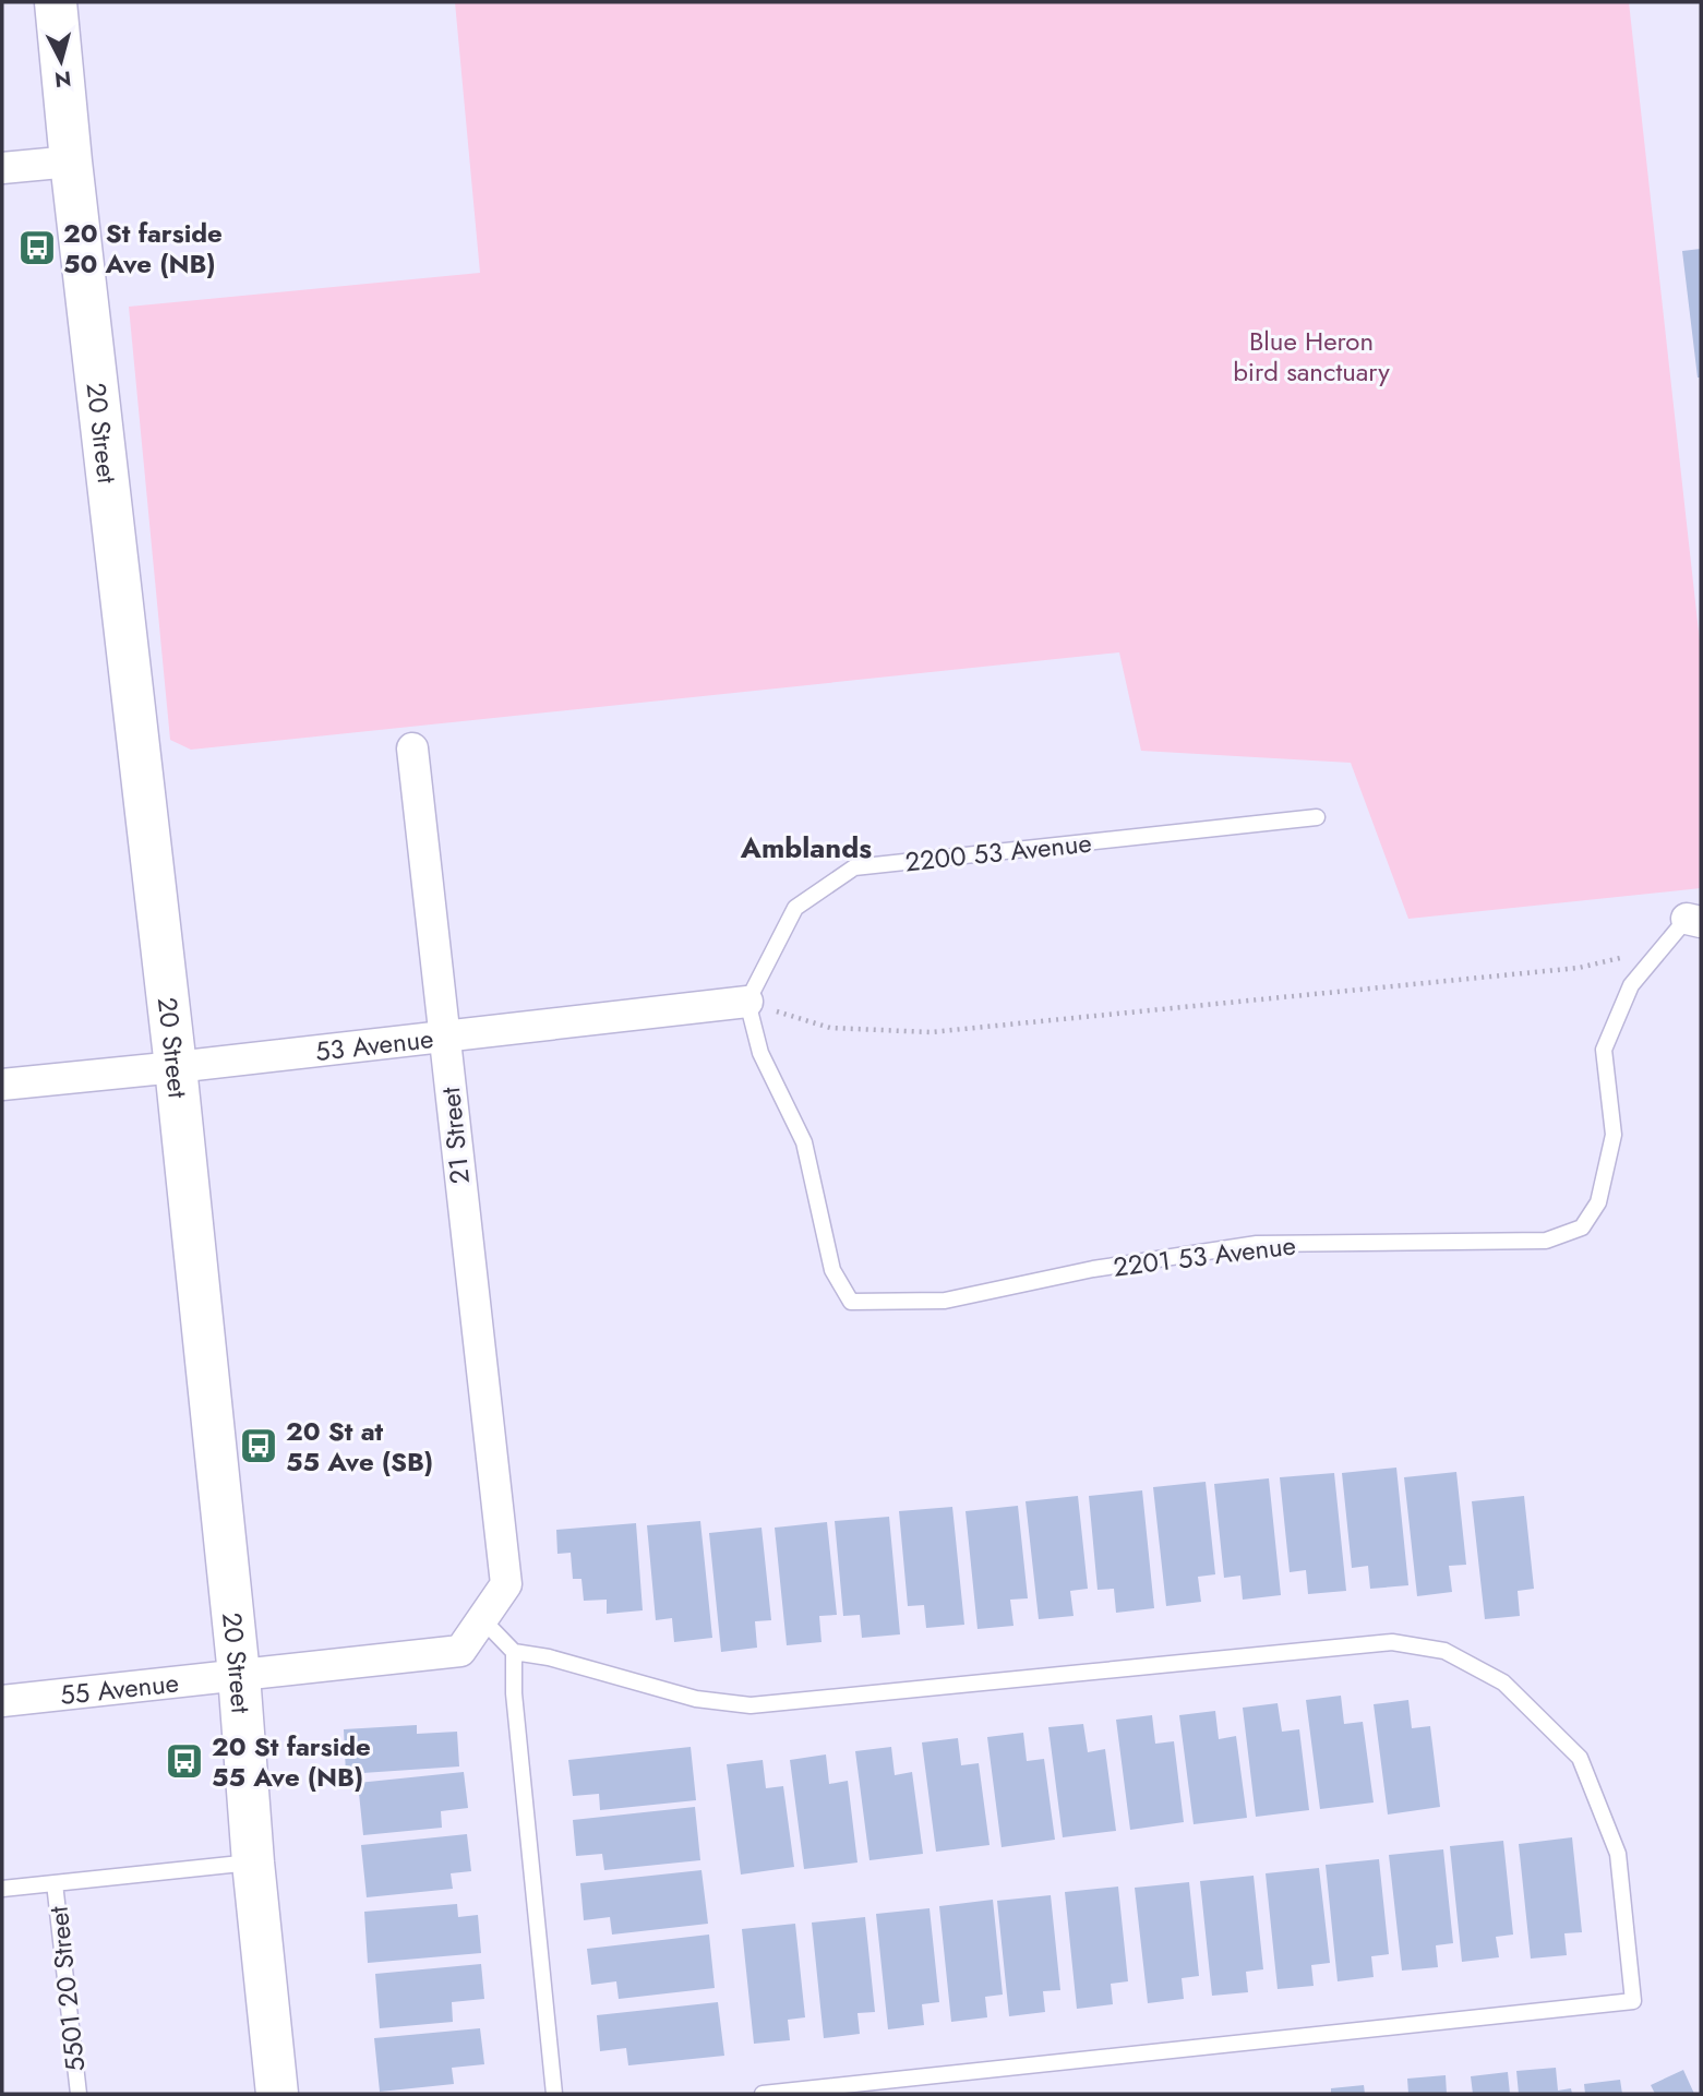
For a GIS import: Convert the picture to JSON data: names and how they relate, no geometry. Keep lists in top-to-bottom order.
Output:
{
  "streets": {
    "street": [
      "20 Street",
      "53 Avenue",
      "21 Street",
      "55 Avenue"
    ],
    "lane": ["2200 53 Avenue", "2201 53 Avenue", "5501 20 Street"]
  },
  "crossings": [
    ["20 Street", "53 Avenue"],
    ["20 Street", "55 Avenue"],
    ["20 Street", "5501 20 Street"],
    ["2200 53 Avenue", "53 Avenue"],
    ["2200 53 Avenue", "2201 53 Avenue"],
    ["53 Avenue", "21 Street"],
    ["53 Avenue", "2201 53 Avenue"],
    ["21 Street", "55 Avenue"]
  ],
  "districts": ["Amblands"],
  "parks": ["Blue Heron bird sanctuary"],
  "places": {
    "bus stop": ["20 St farside 50 Ave (NB)", "20 St at 55 Ave (SB)", "20 St farside 55 Ave (NB)"]
  },
  "north": "bottom"
}
